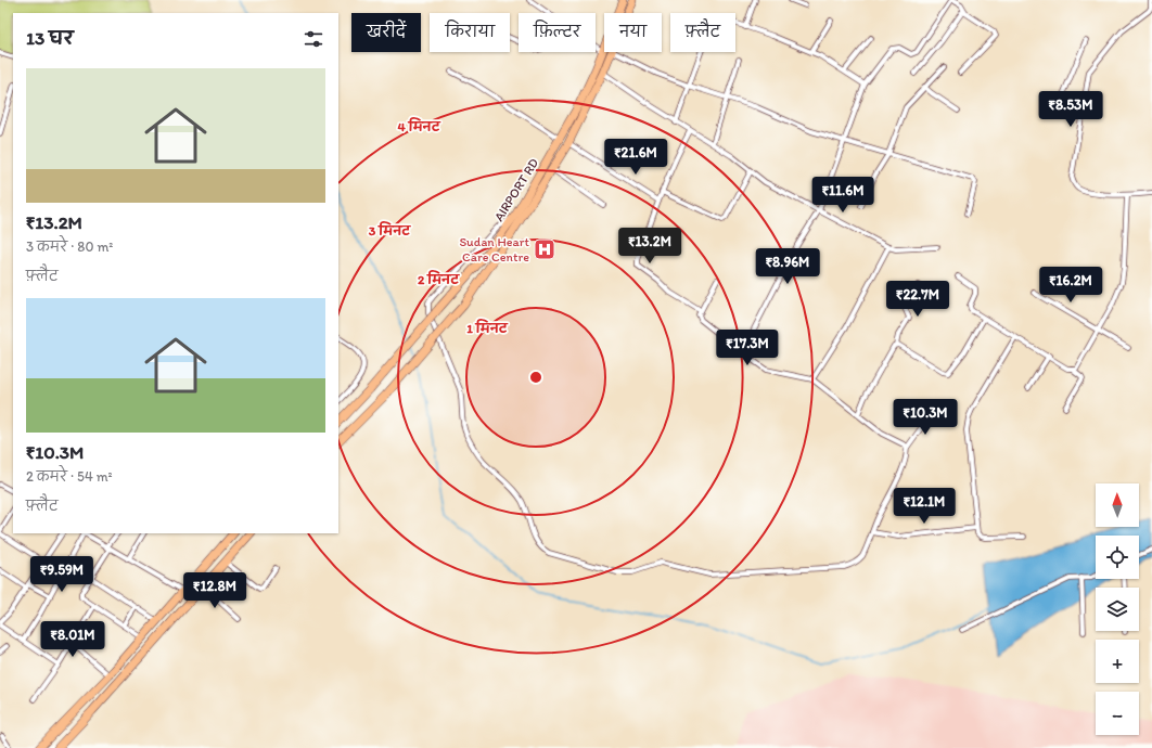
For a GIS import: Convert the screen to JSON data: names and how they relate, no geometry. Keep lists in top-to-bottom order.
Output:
{
  "streets": {
    "main road": ["AIRPORT RD"]
  },
  "places": {
    "hospital": ["Sudan Heart Care Centre"]
  },
  "north": "top",
  "page": {
    "chip": [
      "खरीदें",
      "किराया",
      "फ़िल्टर",
      "नया",
      "फ़्लैट"
    ],
    "heading": "13 घर",
    "list": [
      {
        "name": "₹13.2M",
        "note": "3 कमरे · 80 m² · फ़्लैट"
      },
      {
        "name": "₹10.3M",
        "note": "2 कमरे · 54 m² · फ़्लैट"
      }
    ],
    "price": [
      "₹8.53M",
      "₹21.6M",
      "₹11.6M",
      "₹13.2M",
      "₹8.96M",
      "₹16.2M",
      "₹22.7M",
      "₹17.3M",
      "₹10.3M",
      "₹12.1M",
      "₹9.59M",
      "₹12.8M",
      "₹8.01M"
    ],
    "map_buttons": ["+", "−"]
  },
  "rings": [
    "4 मिनट",
    "3 मिनट",
    "2 मिनट",
    "1 मिनट"
  ]
}
